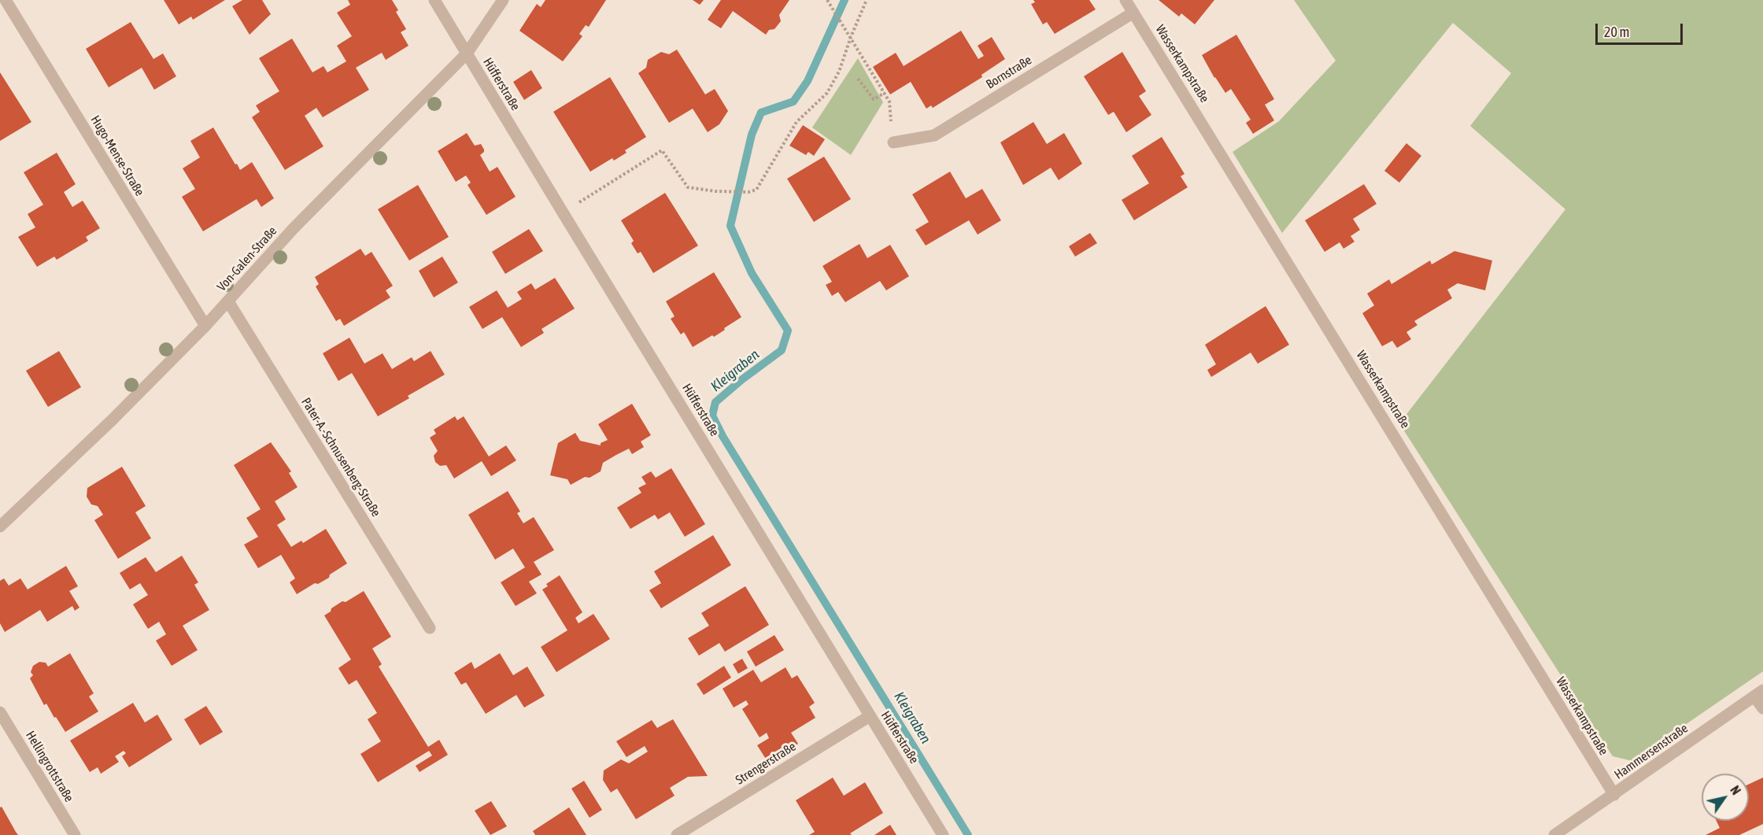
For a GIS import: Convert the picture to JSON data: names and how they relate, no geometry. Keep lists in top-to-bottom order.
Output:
{
  "streets": {
    "street": [
      "Wasserkampstraße",
      "Bornstraße",
      "Hüfferstraße",
      "Hugo-Mense-Straße",
      "Von-Galen-Straße",
      "Pater-A.-Schnusenberg-Straße",
      "Hammersenstraße",
      "Strengerstraße",
      "Hellingrottstraße"
    ]
  },
  "crossings": [
    ["Wasserkampstraße", "Bornstraße"],
    ["Wasserkampstraße", "Hammersenstraße"],
    ["Hüfferstraße", "Von-Galen-Straße"],
    ["Hüfferstraße", "Strengerstraße"],
    ["Hugo-Mense-Straße", "Von-Galen-Straße"],
    ["Von-Galen-Straße", "Pater-A.-Schnusenberg-Straße"]
  ],
  "water": ["Kleigraben"],
  "scale_bar": "20 m",
  "north": "top right"
}
